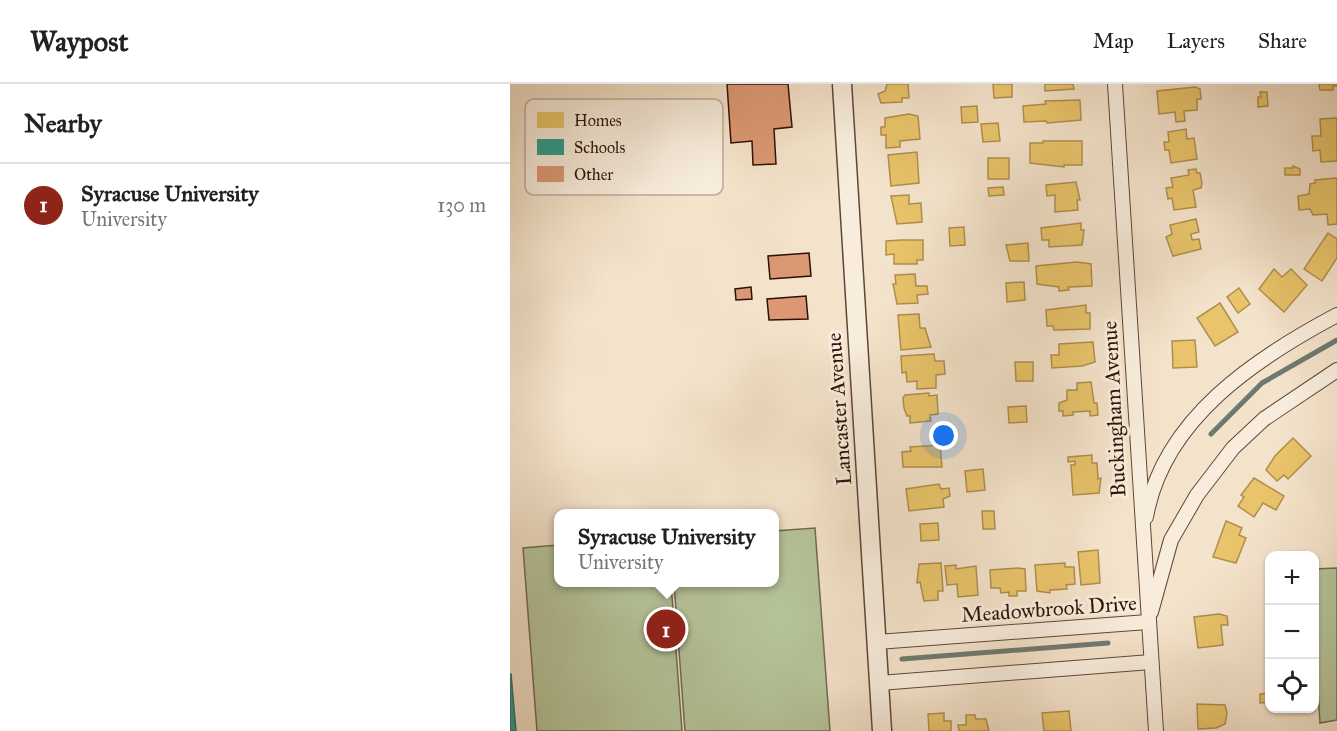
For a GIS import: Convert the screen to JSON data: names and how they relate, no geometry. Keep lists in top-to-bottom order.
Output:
{
  "streets": {
    "street": ["Lancaster Avenue", "Buckingham Avenue", "Meadowbrook Drive"]
  },
  "crossings": [
    ["Lancaster Avenue", "Meadowbrook Drive"],
    ["Buckingham Avenue", "Meadowbrook Drive"]
  ],
  "legend": ["Homes", "Schools", "Other"],
  "page": {
    "header": "Waypost",
    "nav": ["Map", "Layers", "Share"],
    "heading": "Nearby",
    "list": [
      {
        "mark": "1",
        "name": "Syracuse University",
        "note": "University",
        "value": "130 m"
      }
    ],
    "popup": ["Syracuse University", "University"],
    "map_buttons": ["+", "−"],
    "pins": "1"
  }
}
